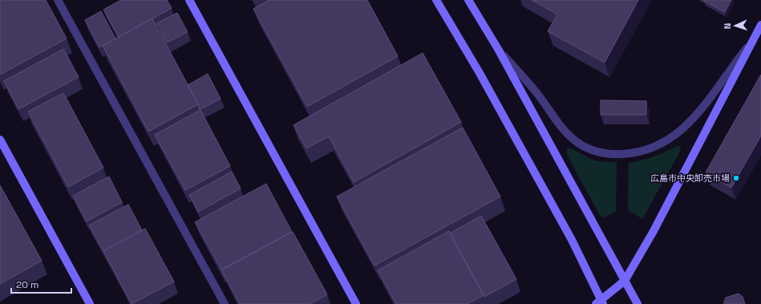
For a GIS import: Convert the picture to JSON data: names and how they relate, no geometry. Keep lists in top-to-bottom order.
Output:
{
  "places": ["広島市中央卸売市場"],
  "scale_bar": "20 m",
  "north": "left"
}
